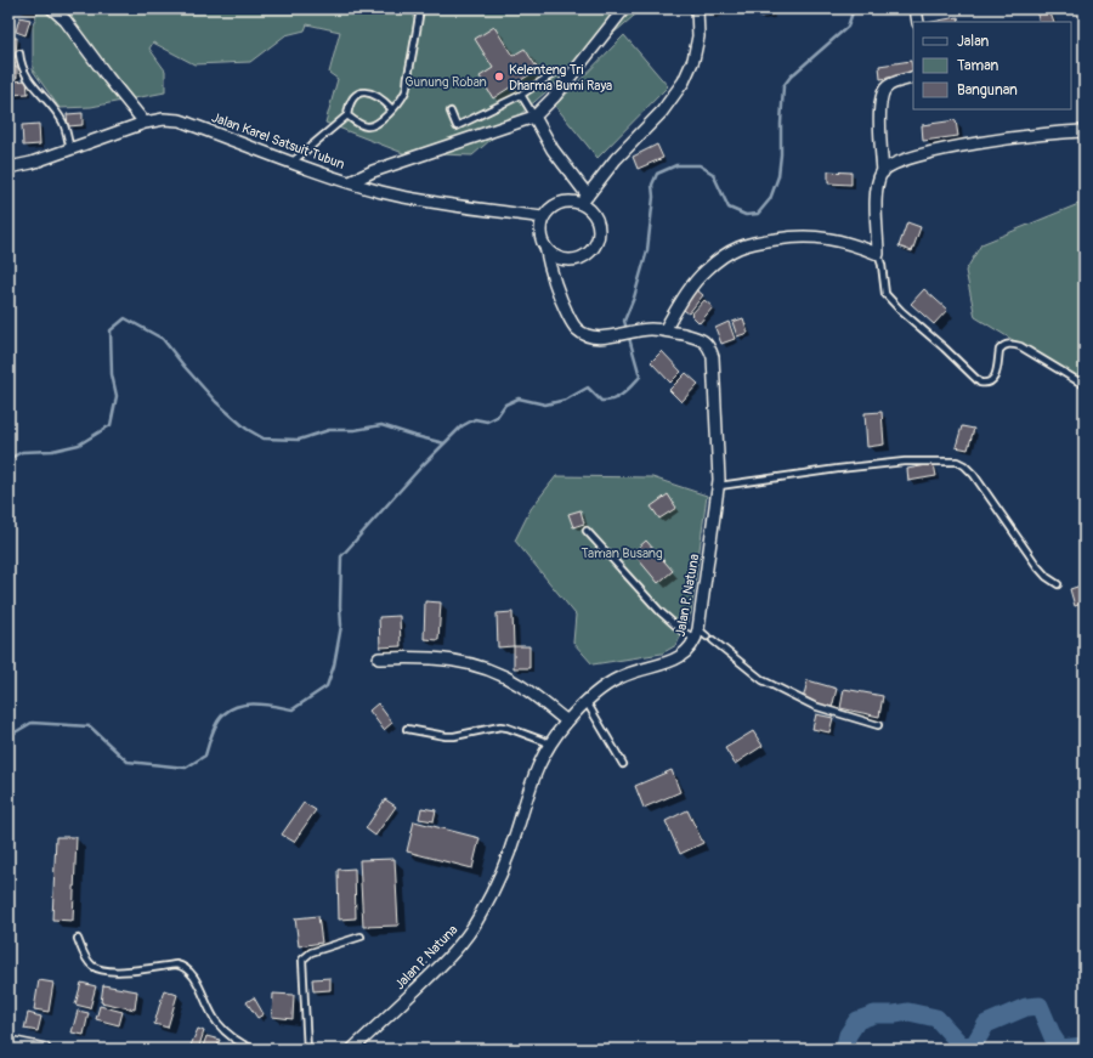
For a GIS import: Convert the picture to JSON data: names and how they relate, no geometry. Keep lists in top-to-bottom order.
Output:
{
  "streets": {
    "street": ["Jalan Karel Satsuit Tubun", "Jalan P. Natuna"]
  },
  "crossings": [
    ["Jalan Karel Satsuit Tubun", "Jalan P. Natuna"]
  ],
  "parks": ["Gunung Roban", "Taman Busang"],
  "places": ["Kelenteng Tri Dharma Bumi Raya"],
  "legend": ["Jalan", "Taman", "Bangunan"]
}
